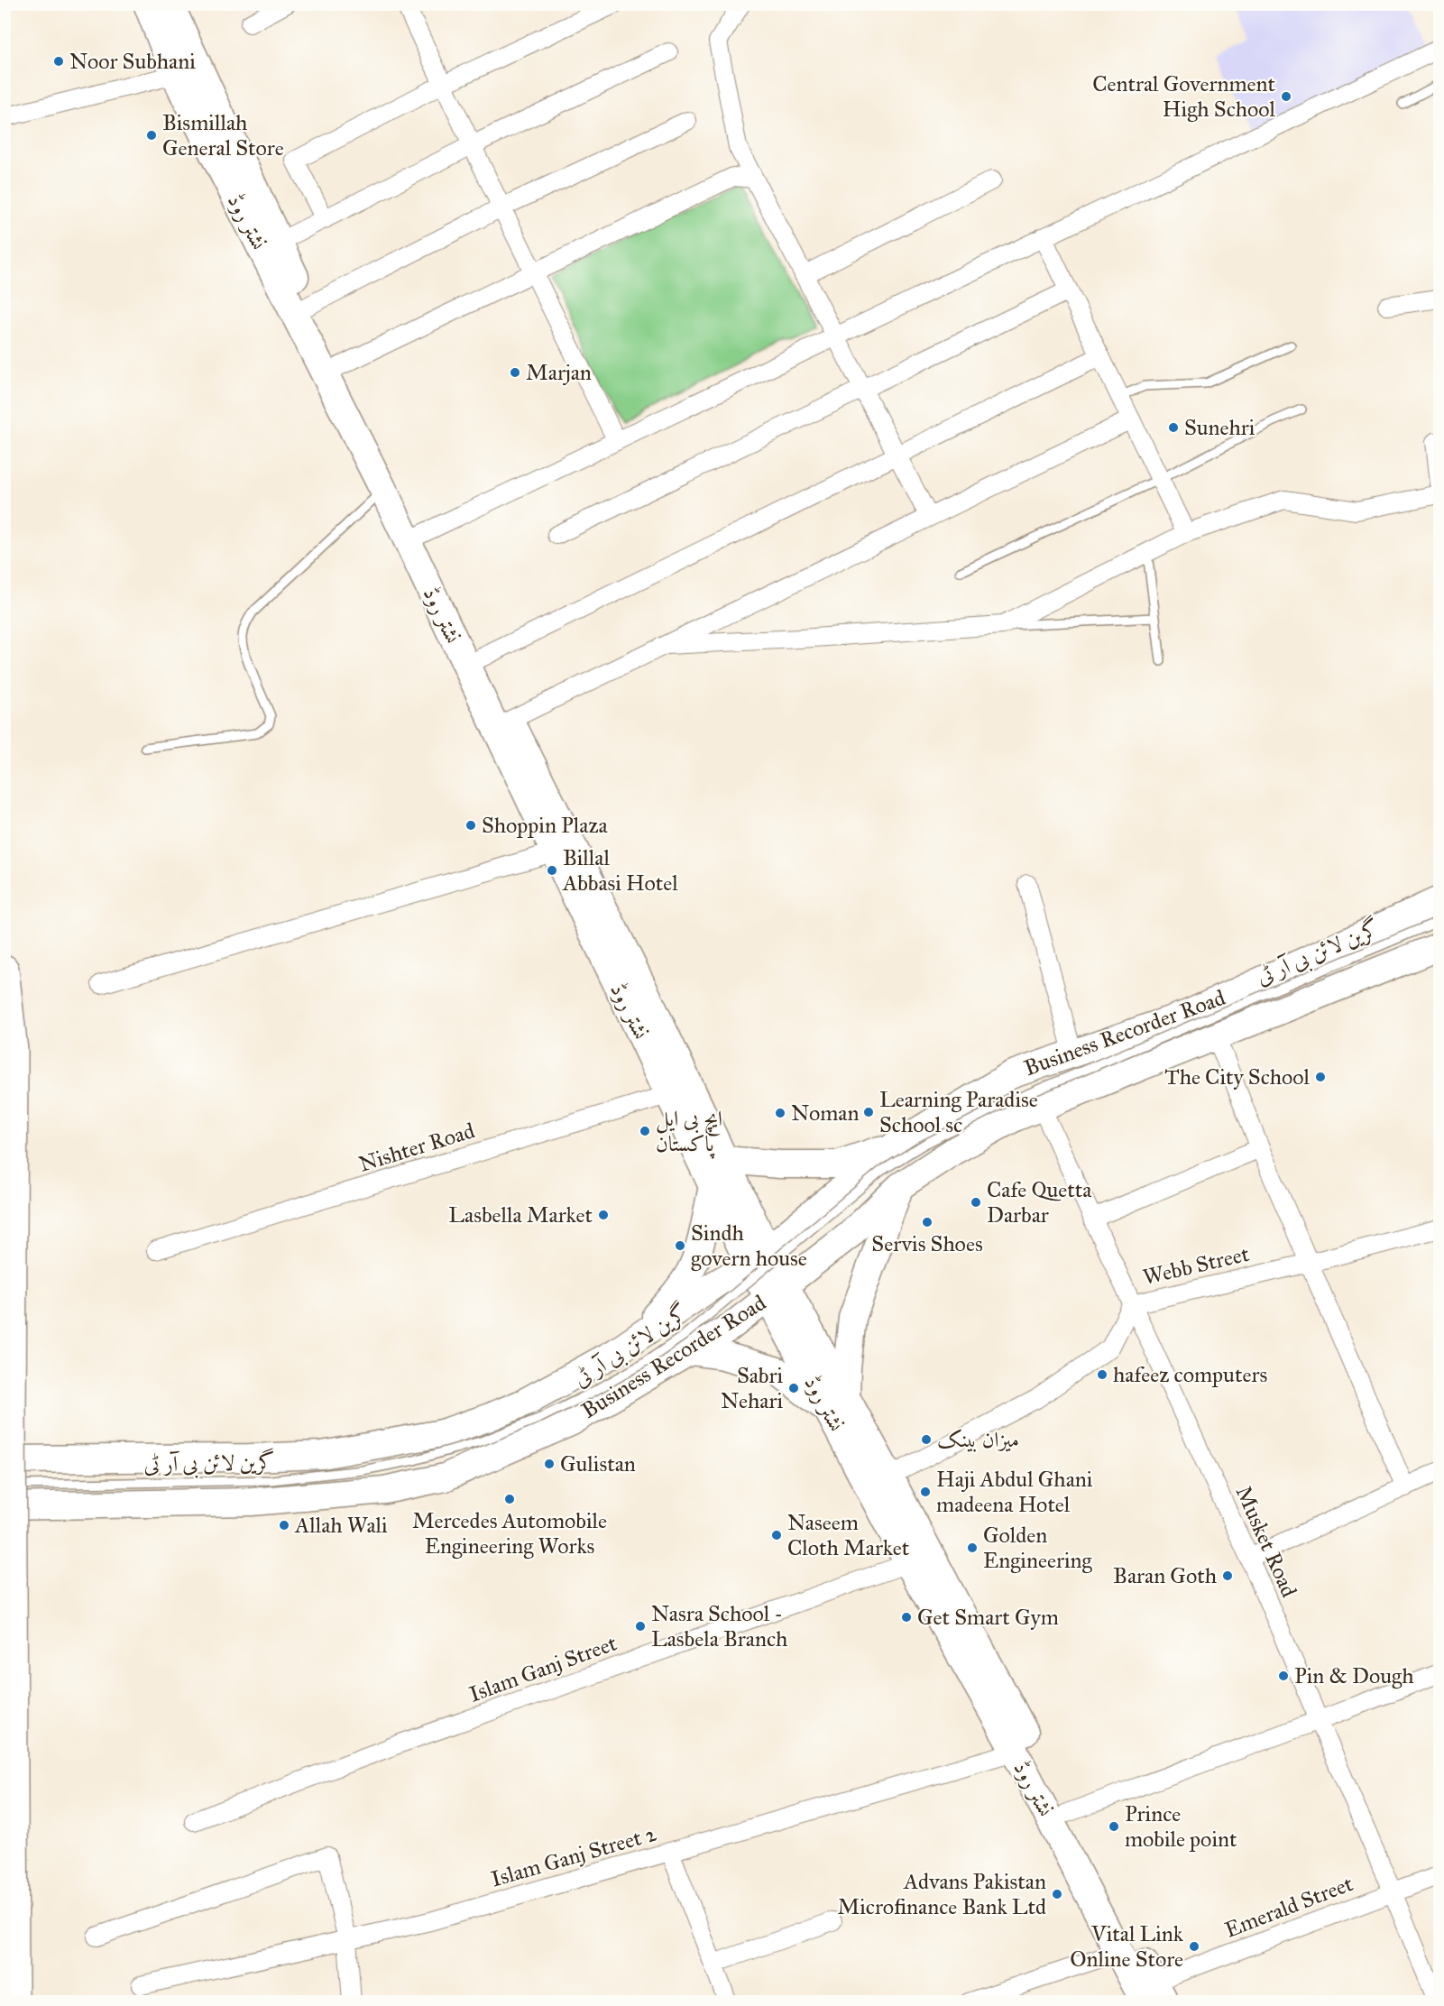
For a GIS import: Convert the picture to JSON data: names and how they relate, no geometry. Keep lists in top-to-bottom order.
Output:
{
  "streets": {
    "main road": ["نشتر روڈ", "Business Recorder Road"],
    "street": [
      "Nishter Road",
      "Webb Street",
      "Musket Road",
      "Islam Ganj Street",
      "Islam Ganj Street 2",
      "Emerald Street"
    ],
    "lane": ["گرین لائن بی آر ٹی"]
  },
  "crossings": [
    ["نشتر روڈ", "Business Recorder Road"],
    ["نشتر روڈ", "Nishter Road"],
    ["نشتر روڈ", "Webb Street"],
    ["نشتر روڈ", "Islam Ganj Street"],
    ["نشتر روڈ", "Islam Ganj Street 2"],
    ["نشتر روڈ", "Emerald Street"],
    ["Business Recorder Road", "Musket Road"],
    ["Webb Street", "Musket Road"],
    ["Musket Road", "Emerald Street"]
  ],
  "places": [
    "Noor Subhani",
    "Central Government High School",
    "Bismillah General Store",
    "Marjan",
    "Sunehri",
    "Shoppin Plaza",
    "Billal Abbasi Hotel",
    "The City School",
    "Learning Paradise School sc",
    "Noman",
    "ایچ بی ایل پاکستان",
    "Cafe Quetta Darbar",
    "Lasbella Market",
    "Servis Shoes",
    "Sindh govern house",
    "hafeez computers",
    "Sabri Nehari",
    "میزان بینک",
    "Gulistan",
    "Haji Abdul Ghani madeena Hotel",
    "Mercedes Automobile Engineering Works",
    "Allah Wali",
    "Naseem Cloth Market",
    "Golden Engineering",
    "Baran Goth",
    "Get Smart Gym",
    "Nasra School - Lasbela Branch",
    "Pin & Dough",
    "Prince mobile point",
    "Advans Pakistan Microfinance Bank Ltd",
    "Vital Link Online Store"
  ]
}
